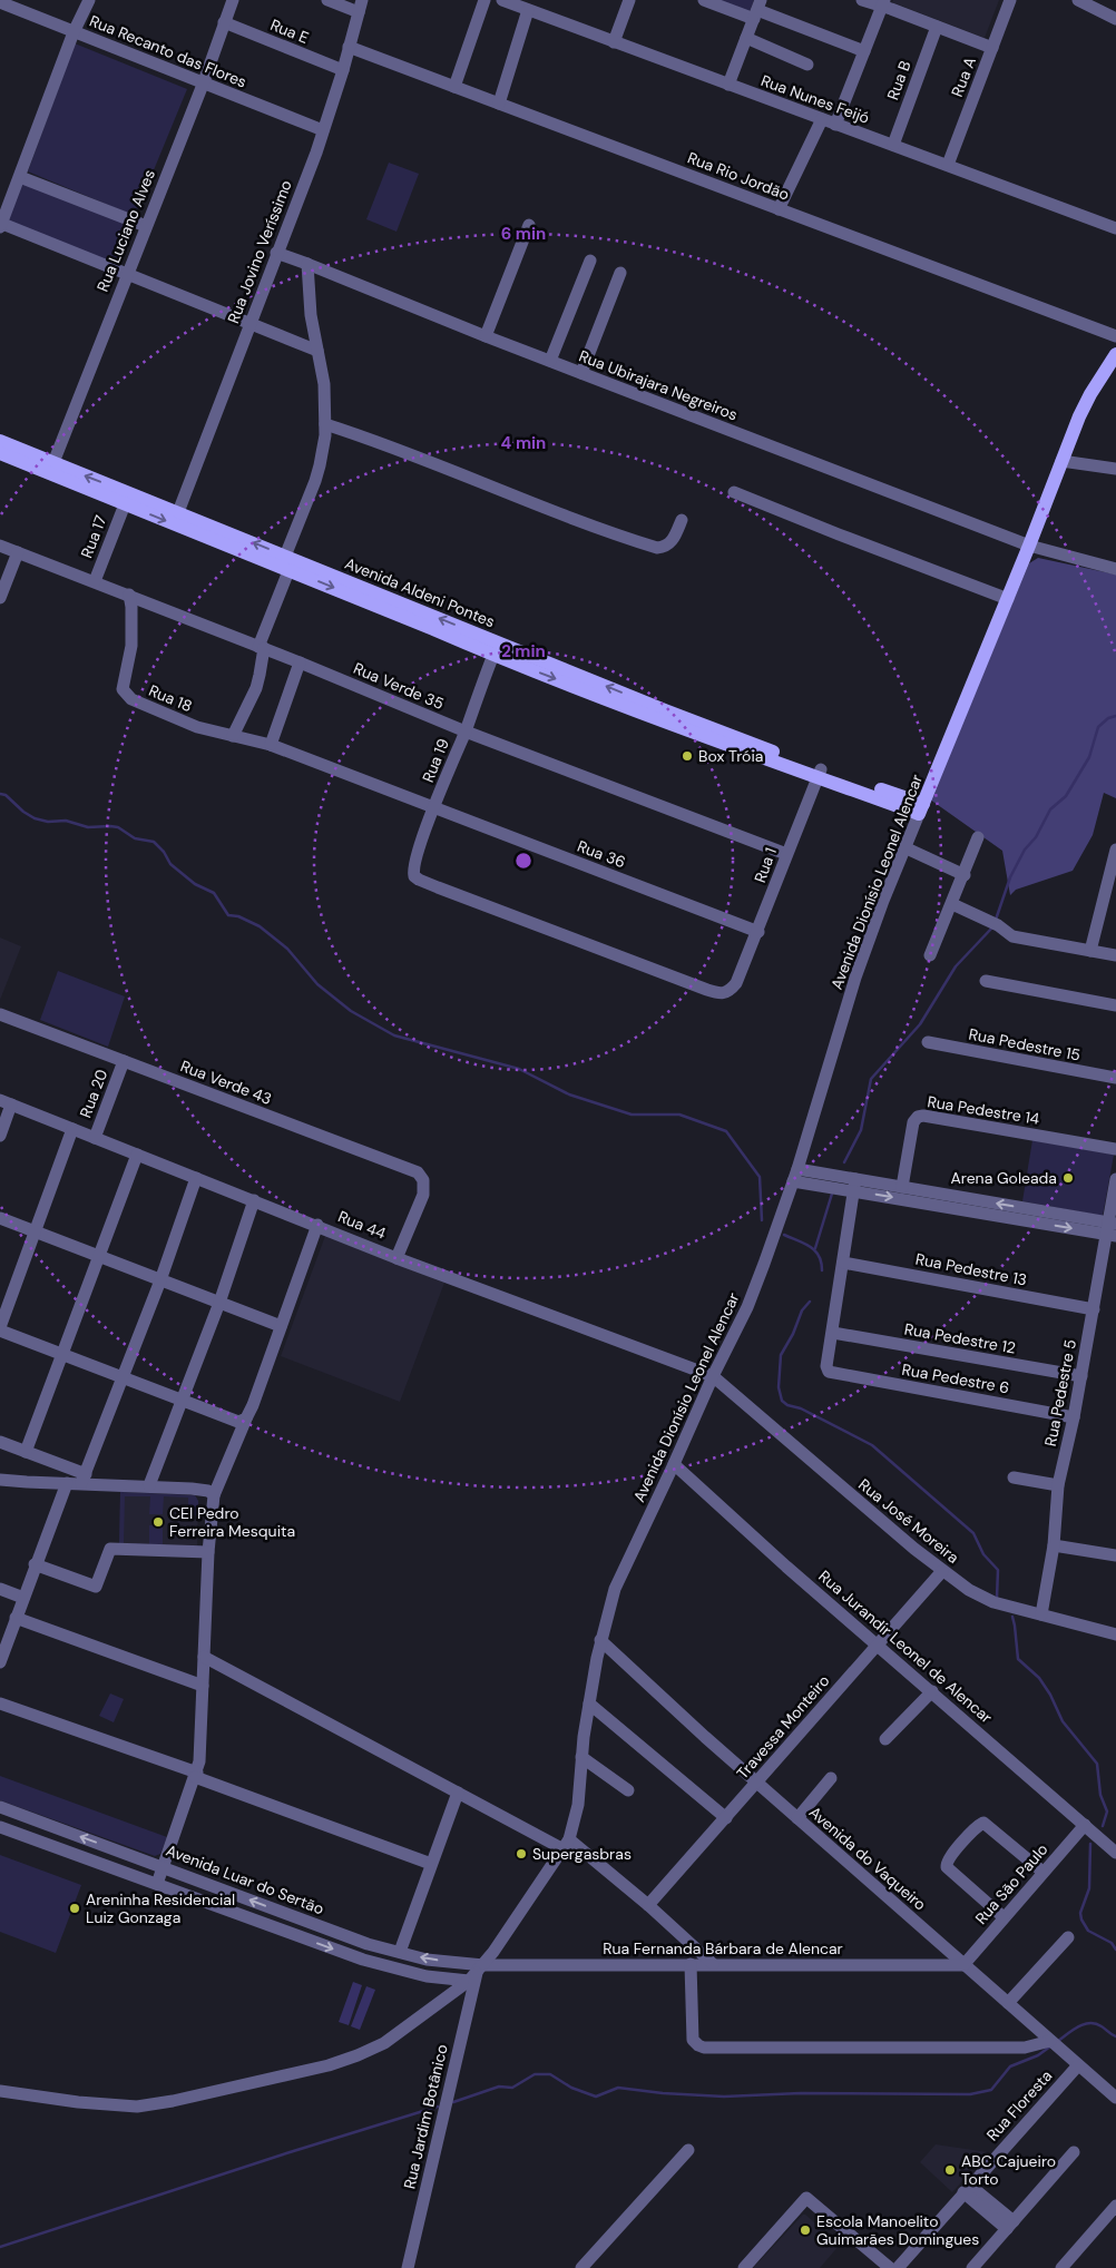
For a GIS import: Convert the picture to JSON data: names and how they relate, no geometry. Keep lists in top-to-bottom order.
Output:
{
  "streets": {
    "main road": ["Avenida Aldeni Pontes", "Avenida Dionísio Leonel Alencar"],
    "street": [
      "Rua E",
      "Rua Recanto das Flores",
      "Rua A",
      "Rua B",
      "Rua Nunes Feijó",
      "Rua Rio Jordão",
      "Rua Luciano Alves",
      "Rua Jovino Veríssimo",
      "Rua Ubirajara Negreiros",
      "Rua 17",
      "Rua Verde 35",
      "Rua 18",
      "Rua 19",
      "Rua 36",
      "Rua 1",
      "Rua Pedestre 15",
      "Rua Verde 43",
      "Rua 20",
      "Rua Pedestre 14",
      "Rua 44",
      "Rua Pedestre 13",
      "Rua Pedestre 12",
      "Rua Pedestre 6",
      "Rua Pedestre 5",
      "Rua José Moreira",
      "Rua Jurandir Leonel de Alencar",
      "Travessa Monteiro",
      "Avenida do Vaqueiro",
      "Avenida Luar do Sertão",
      "Rua São Paulo",
      "Rua Fernanda Bárbara de Alencar",
      "Rua Floresta",
      "Rua Jardim Botânico"
    ]
  },
  "crossings": [
    ["Rua E", "Rua Luciano Alves"],
    ["Rua E", "Rua Jovino Veríssimo"],
    ["Rua Recanto das Flores", "Rua Luciano Alves"],
    ["Rua Recanto das Flores", "Rua Jovino Veríssimo"],
    ["Rua A", "Rua Nunes Feijó"],
    ["Rua B", "Rua Nunes Feijó"],
    ["Rua Rio Jordão", "Rua Jovino Veríssimo"],
    ["Rua Luciano Alves", "Avenida Aldeni Pontes"],
    ["Rua Jovino Veríssimo", "Rua Ubirajara Negreiros"],
    ["Rua Jovino Veríssimo", "Avenida Aldeni Pontes"],
    ["Rua Ubirajara Negreiros", "Avenida Dionísio Leonel Alencar"],
    ["Rua 17", "Avenida Aldeni Pontes"],
    ["Rua 17", "Rua Verde 35"],
    ["Avenida Aldeni Pontes", "Rua 19"],
    ["Avenida Aldeni Pontes", "Rua 1"],
    ["Avenida Aldeni Pontes", "Avenida Dionísio Leonel Alencar"],
    ["Rua Verde 35", "Rua 18"],
    ["Rua Verde 35", "Rua 19"],
    ["Rua Verde 35", "Rua 1"],
    ["Rua 18", "Rua 19"],
    ["Rua 18", "Rua 36"],
    ["Rua 19", "Rua 36"],
    ["Rua 19", "Rua 1"],
    ["Rua 36", "Rua 1"],
    ["Avenida Dionísio Leonel Alencar", "Rua 44"],
    ["Avenida Dionísio Leonel Alencar", "Rua José Moreira"],
    ["Avenida Dionísio Leonel Alencar", "Rua Jurandir Leonel de Alencar"],
    ["Avenida Dionísio Leonel Alencar", "Avenida do Vaqueiro"],
    ["Avenida Dionísio Leonel Alencar", "Avenida Luar do Sertão"],
    ["Avenida Dionísio Leonel Alencar", "Rua Fernanda Bárbara de Alencar"],
    ["Avenida Dionísio Leonel Alencar", "Rua Jardim Botânico"],
    ["Rua Verde 43", "Rua 20"],
    ["Rua Verde 43", "Rua 44"],
    ["Rua 20", "Rua 44"],
    ["Rua 44", "Rua José Moreira"],
    ["Rua Pedestre 13", "Rua Pedestre 5"],
    ["Rua Pedestre 12", "Rua Pedestre 6"],
    ["Rua Pedestre 12", "Rua Pedestre 5"],
    ["Rua Pedestre 6", "Rua Pedestre 5"],
    ["Rua Pedestre 5", "Rua José Moreira"],
    ["Rua José Moreira", "Travessa Monteiro"],
    ["Rua Jurandir Leonel de Alencar", "Travessa Monteiro"],
    ["Rua Jurandir Leonel de Alencar", "Rua São Paulo"],
    ["Travessa Monteiro", "Avenida do Vaqueiro"],
    ["Avenida do Vaqueiro", "Rua São Paulo"],
    ["Avenida do Vaqueiro", "Rua Fernanda Bárbara de Alencar"],
    ["Avenida do Vaqueiro", "Rua Floresta"],
    ["Avenida Luar do Sertão", "Rua Fernanda Bárbara de Alencar"],
    ["Avenida Luar do Sertão", "Rua Jardim Botânico"],
    ["Rua São Paulo", "Rua Fernanda Bárbara de Alencar"],
    ["Rua Fernanda Bárbara de Alencar", "Rua Jardim Botânico"]
  ],
  "places": [
    "Box Tróia",
    "Arena Goleada",
    "CEI Pedro Ferreira Mesquita",
    "Supergasbras",
    "Areninha Residencial Luiz Gonzaga",
    "ABC Cajueiro Torto",
    "Escola Manoelito Guimarães Domingues"
  ],
  "rings": ["6 min", "4 min", "2 min"]
}
